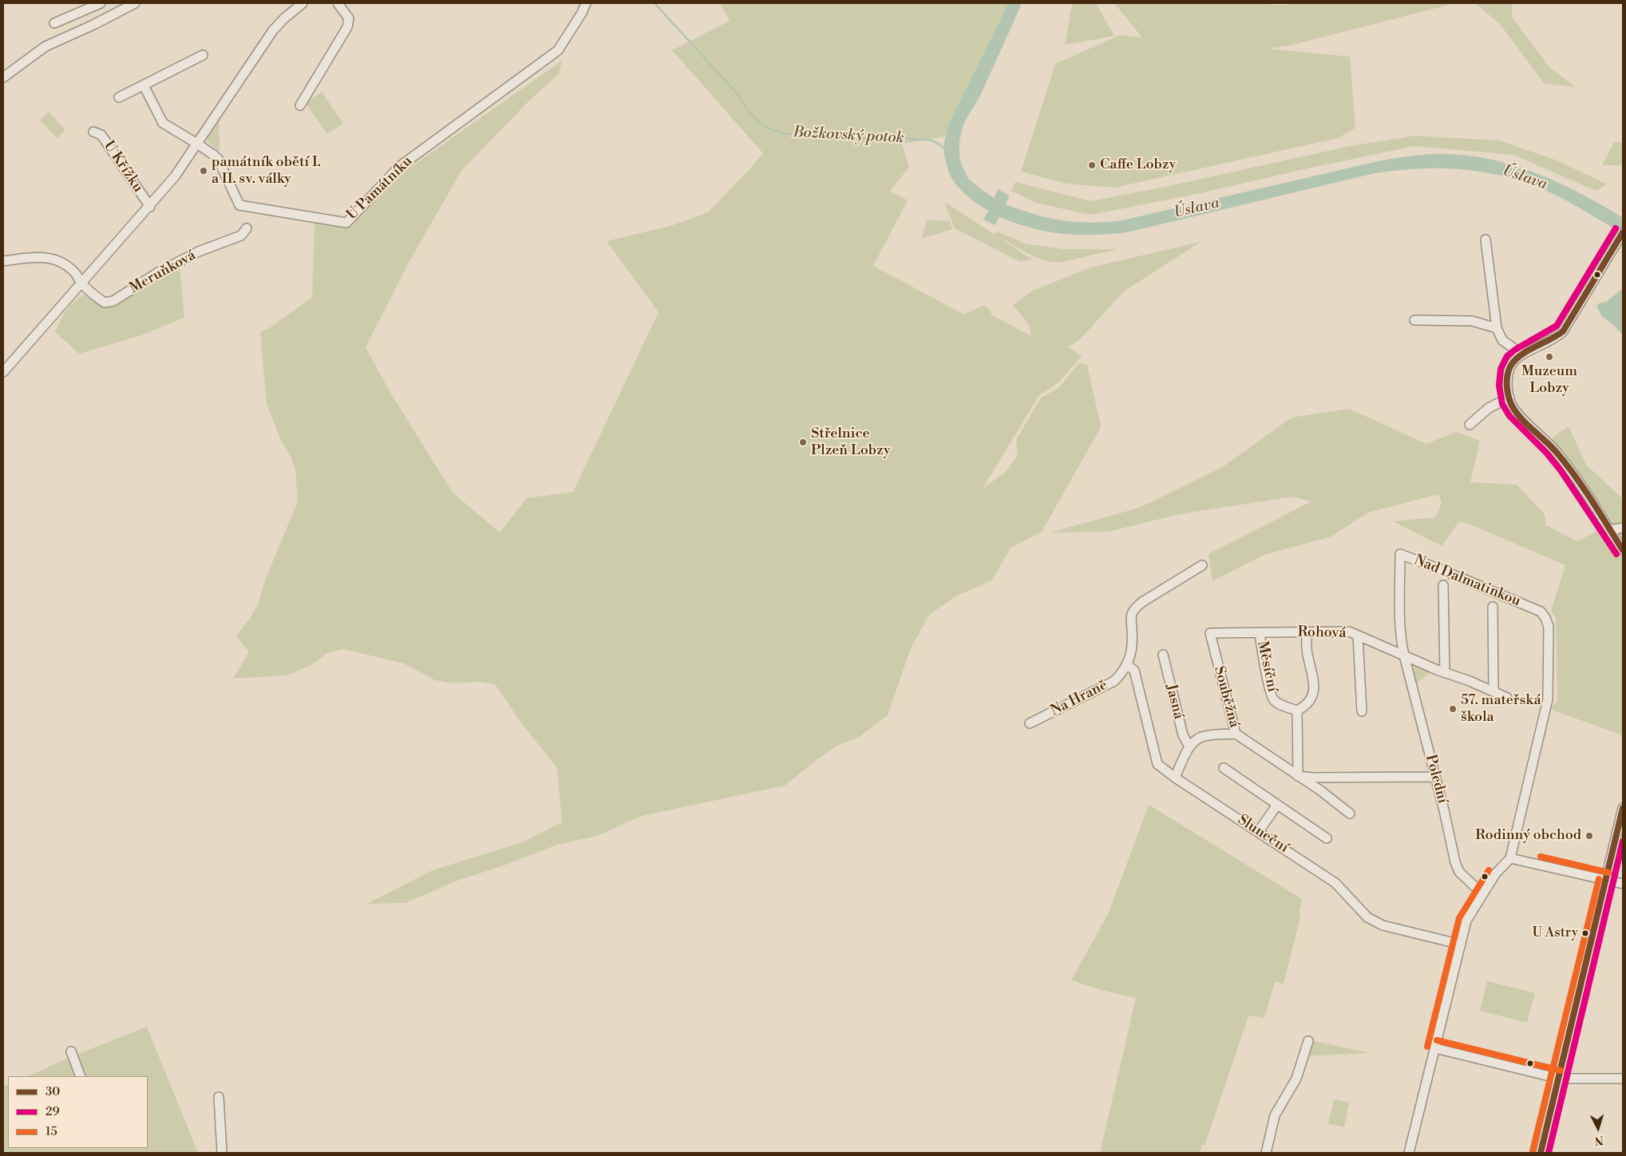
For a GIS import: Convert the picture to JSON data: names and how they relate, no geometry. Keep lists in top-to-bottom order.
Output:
{
  "streets": {
    "street": [
      "U Křížku",
      "U Památníku",
      "Meruňková",
      "Nad Dalmatinkou",
      "Rohová",
      "Měsíční",
      "Souběžná",
      "Na Hraně",
      "Jasná",
      "Polední",
      "Sluneční"
    ]
  },
  "crossings": [
    ["Nad Dalmatinkou", "Polední"],
    ["Rohová", "Měsíční"],
    ["Rohová", "Souběžná"],
    ["Souběžná", "Polední"],
    ["Na Hraně", "Sluneční"]
  ],
  "water": ["Božkovský potok", "Úslava"],
  "places": [
    "Caffe Lobzy",
    "památník obětí I. a II. sv. války",
    "Muzeum Lobzy",
    "Střelnice Plzeň Lobzy",
    "57. mateřská škola",
    "Rodinný obchod",
    "U Astry"
  ],
  "lines": ["transit line 29", "transit line 30", "transit line 15"],
  "legend": ["30", "29", "15"],
  "north": "bottom"
}
